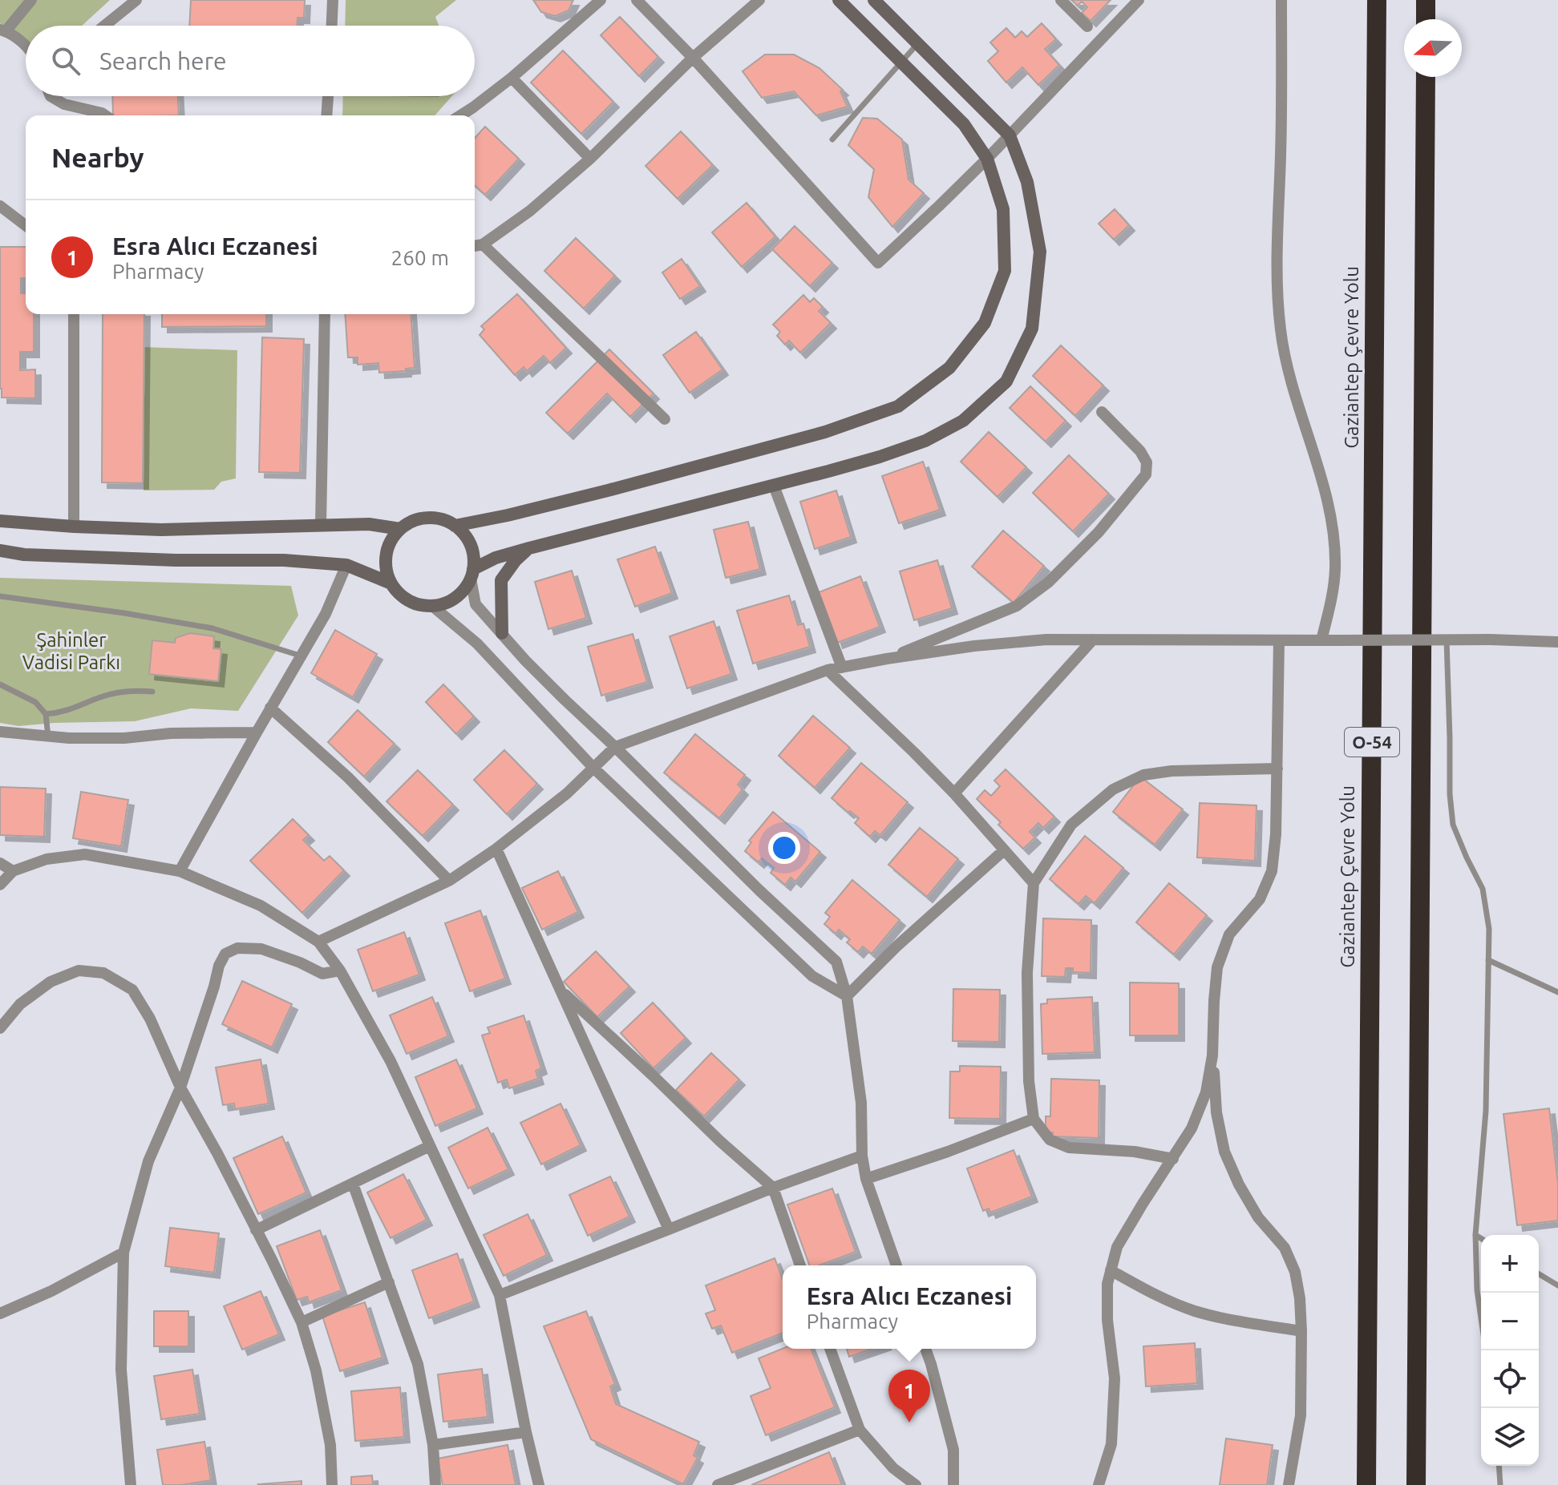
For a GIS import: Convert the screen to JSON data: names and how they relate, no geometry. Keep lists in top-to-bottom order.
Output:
{
  "streets": {
    "highway": ["Gaziantep Çevre Yolu", "O-54"]
  },
  "parks": ["Şahinler Vadisi Parkı"],
  "north": "left",
  "page": {
    "search": "Search here",
    "heading": "Nearby",
    "list": [
      {
        "mark": "1",
        "name": "Esra Alıcı Eczanesi",
        "note": "Pharmacy",
        "value": "260 m"
      }
    ],
    "map_buttons": ["+", "−"],
    "popup": ["Esra Alıcı Eczanesi", "Pharmacy"],
    "pins": "1"
  }
}
